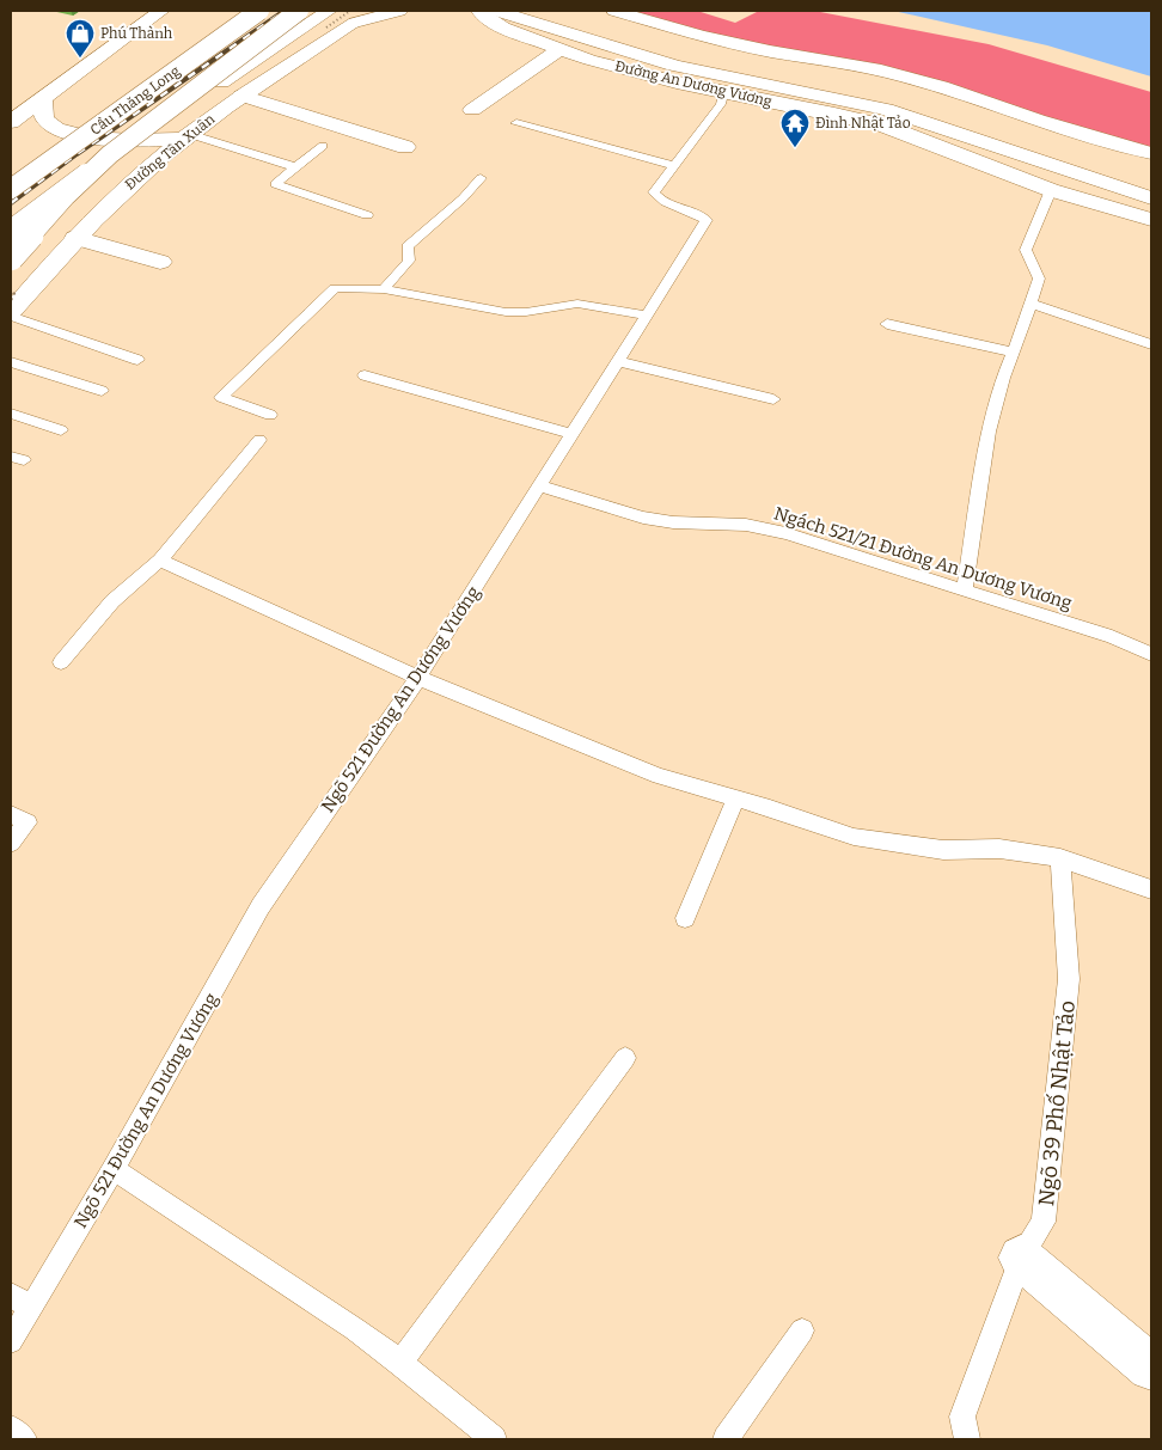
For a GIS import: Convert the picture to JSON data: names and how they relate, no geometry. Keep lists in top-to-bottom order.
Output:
{
  "streets": {
    "main road": ["Đường An Dương Vương", "Cầu Thăng Long", "Đường Tân Xuân"],
    "lane": ["Ngách 521/21 Đường An Dương Vương", "Ngõ 521 Đường An Dương Vương", "Ngõ 39 Phố Nhật Tảo"]
  },
  "crossings": [
    ["Đường An Dương Vương", "Ngõ 521 Đường An Dương Vương"],
    ["Ngách 521/21 Đường An Dương Vương", "Ngõ 521 Đường An Dương Vương"]
  ],
  "places": {
    "shop": ["Phú Thành"],
    "temple": ["Đình Nhật Tảo"]
  }
}
